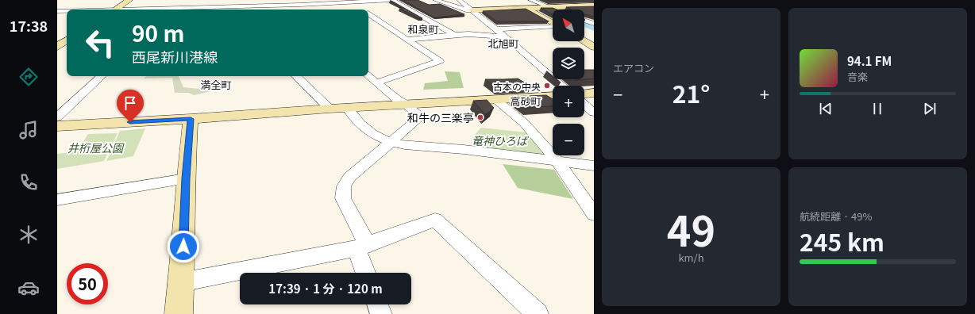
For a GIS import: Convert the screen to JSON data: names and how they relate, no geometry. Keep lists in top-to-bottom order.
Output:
{
  "districts": [
    "和泉町",
    "北旭町",
    "満全町",
    "高砂町"
  ],
  "parks": ["竜神ひろば", "井桁屋公園"],
  "places": ["古本の中央", "和牛の三楽亭"],
  "north": "top left",
  "page": {
    "tabs": "17:38",
    "tile": [
      "エアコン",
      ["49", "km/h"],
      ["航続距離 · 49%", "245 km"]
    ],
    "map_buttons": ["+", "−"],
    "turn": ["90 m", "西尾新川港線"],
    "song": ["94.1 FM", "音楽"],
    "heat": ["−", "21°", "+"],
    "limit": "50",
    "trip": "17:39 · 1 分 · 120 m"
  }
}
